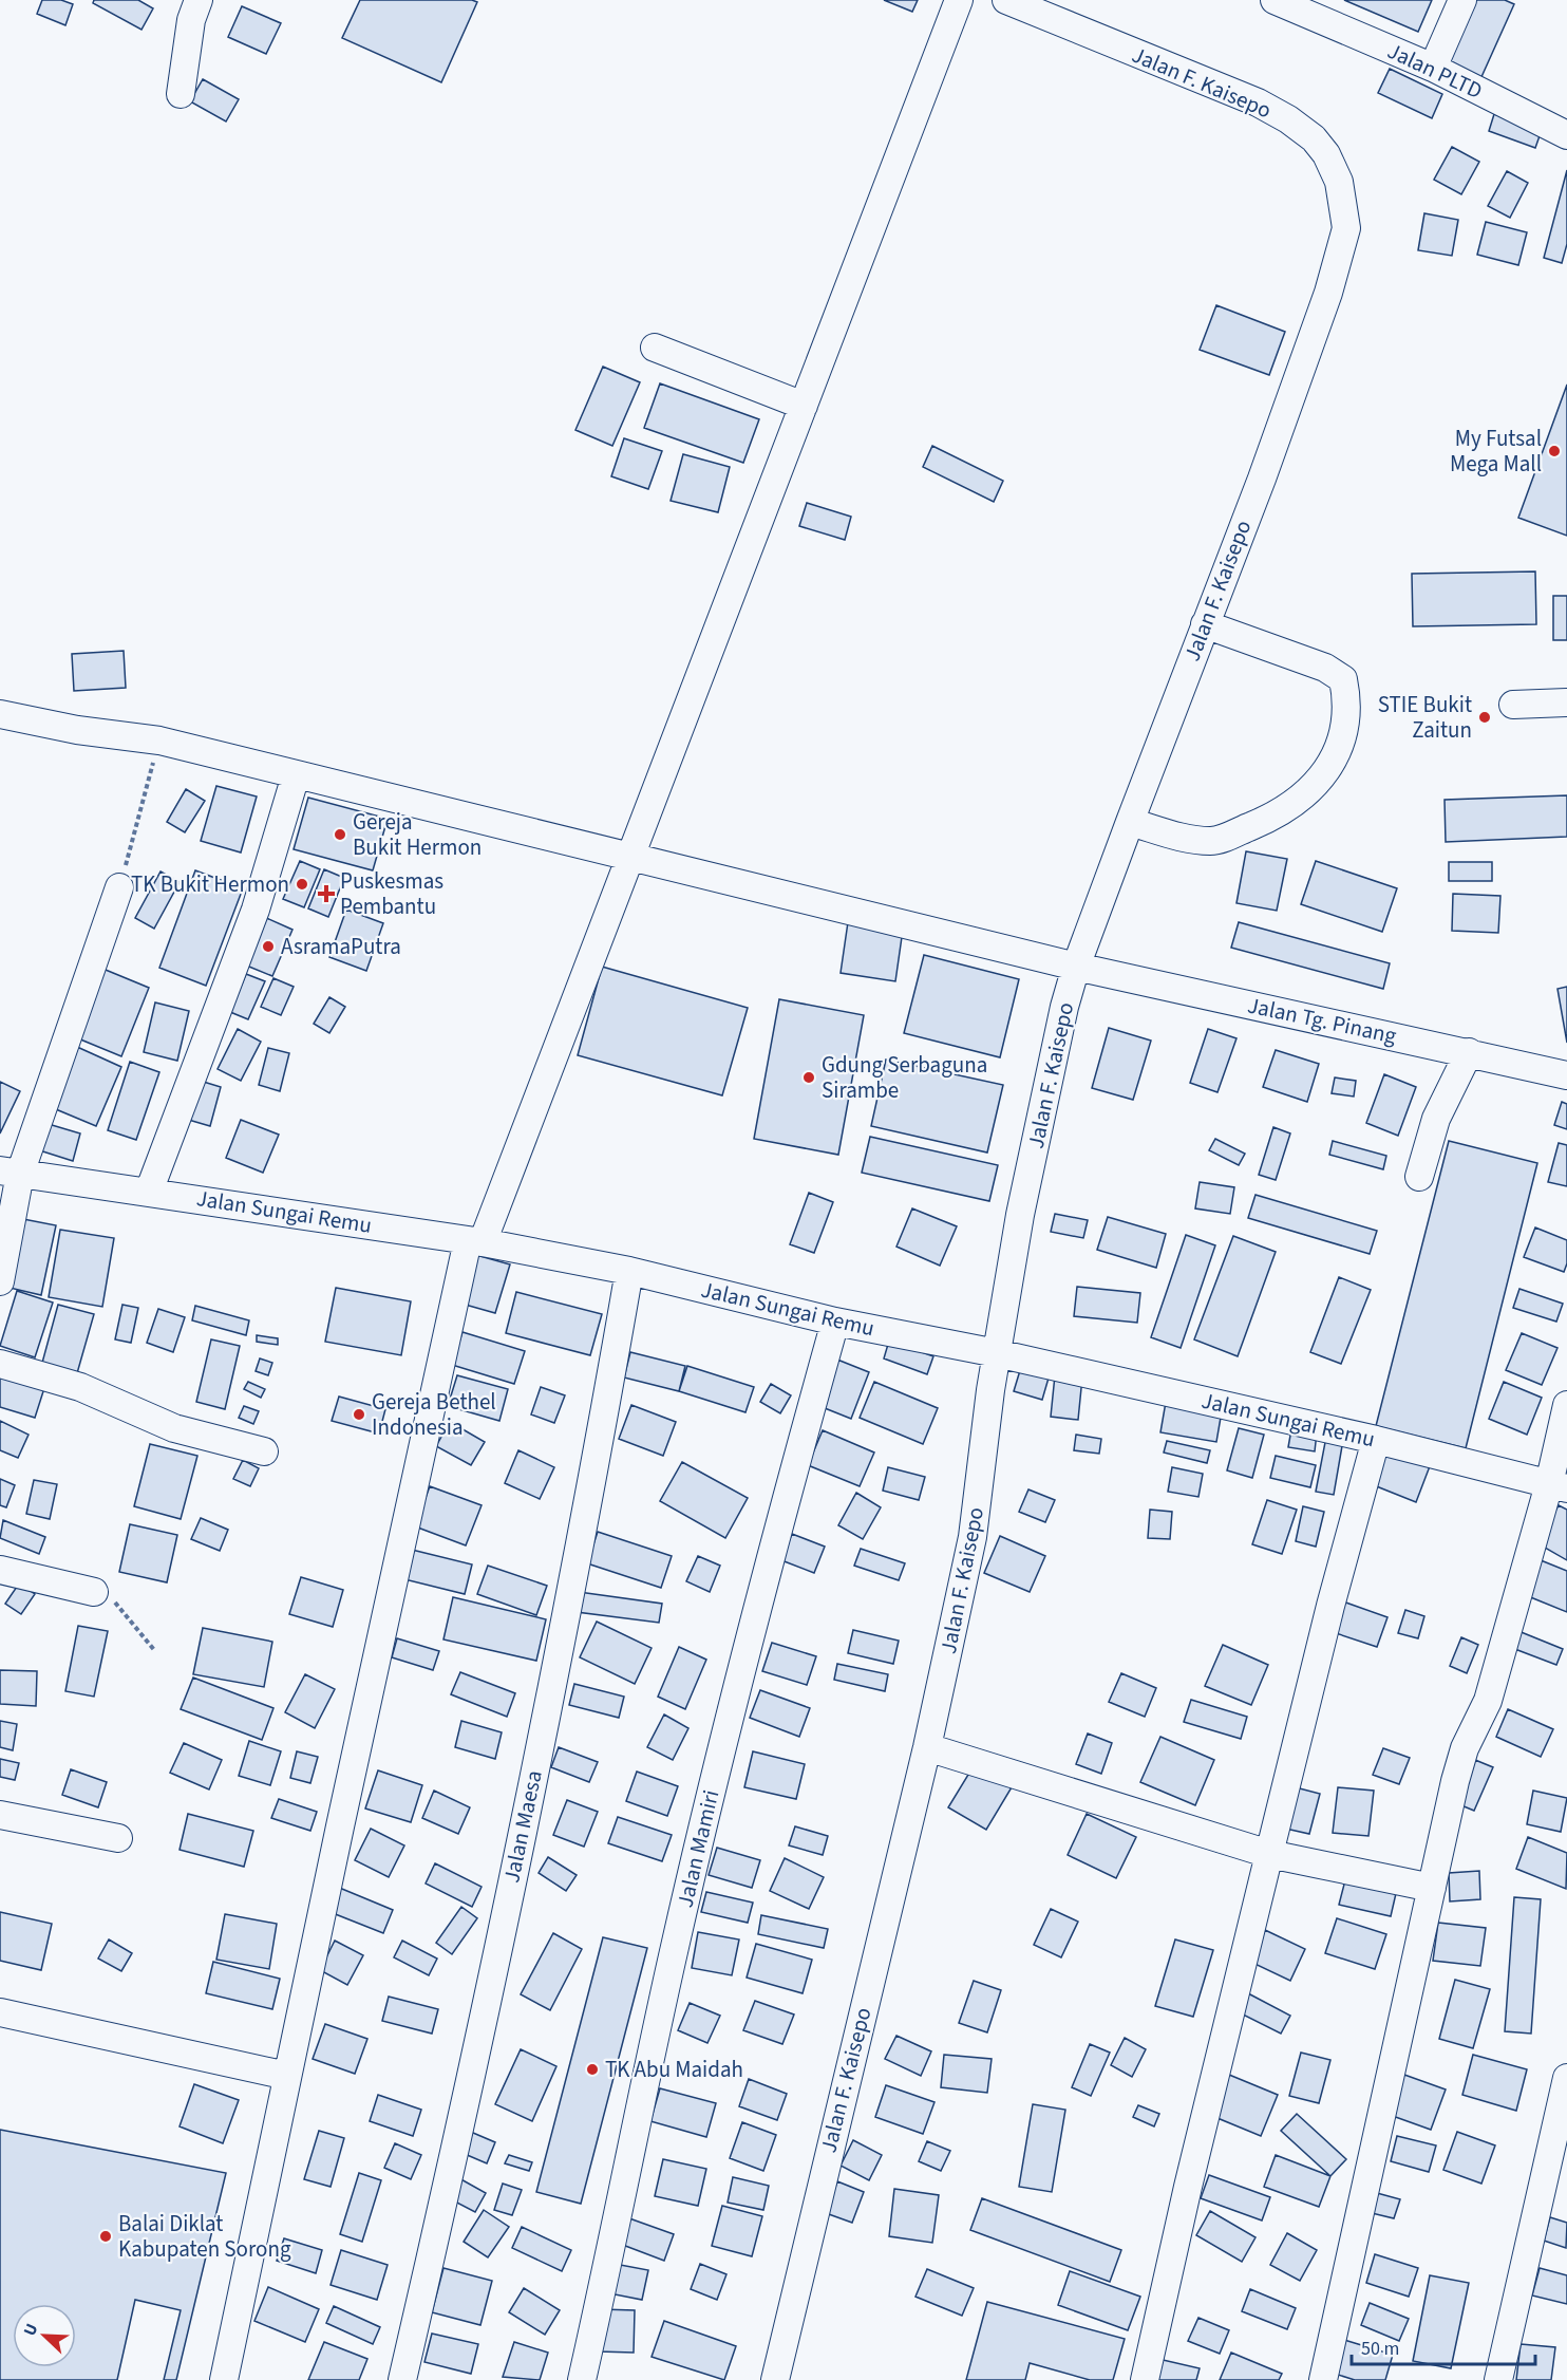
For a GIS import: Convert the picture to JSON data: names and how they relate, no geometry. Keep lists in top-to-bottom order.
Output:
{
  "streets": {
    "street": [
      "Jalan PLTD",
      "Jalan F. Kaisepo",
      "Jalan Tg. Pinang",
      "Jalan Sungai Remu",
      "Jalan Maesa",
      "Jalan Mamiri"
    ]
  },
  "crossings": [
    ["Jalan F. Kaisepo", "Jalan Tg. Pinang"],
    ["Jalan F. Kaisepo", "Jalan Sungai Remu"],
    ["Jalan Sungai Remu", "Jalan Maesa"],
    ["Jalan Sungai Remu", "Jalan Mamiri"]
  ],
  "places": {
    "other": [
      "My Futsal Mega Mall",
      "STIE Bukit Zaitun",
      "Gereja Bukit Hermon",
      "TK Bukit Hermon",
      "AsramaPutra",
      "Gdung Serbaguna Sirambe",
      "Gereja Bethel Indonesia",
      "TK Abu Maidah",
      "Balai Diklat Kabupaten Sorong"
    ],
    "health": ["Puskesmas Pembantu"]
  },
  "scale_bar": "50 m",
  "north": "top left"
}
